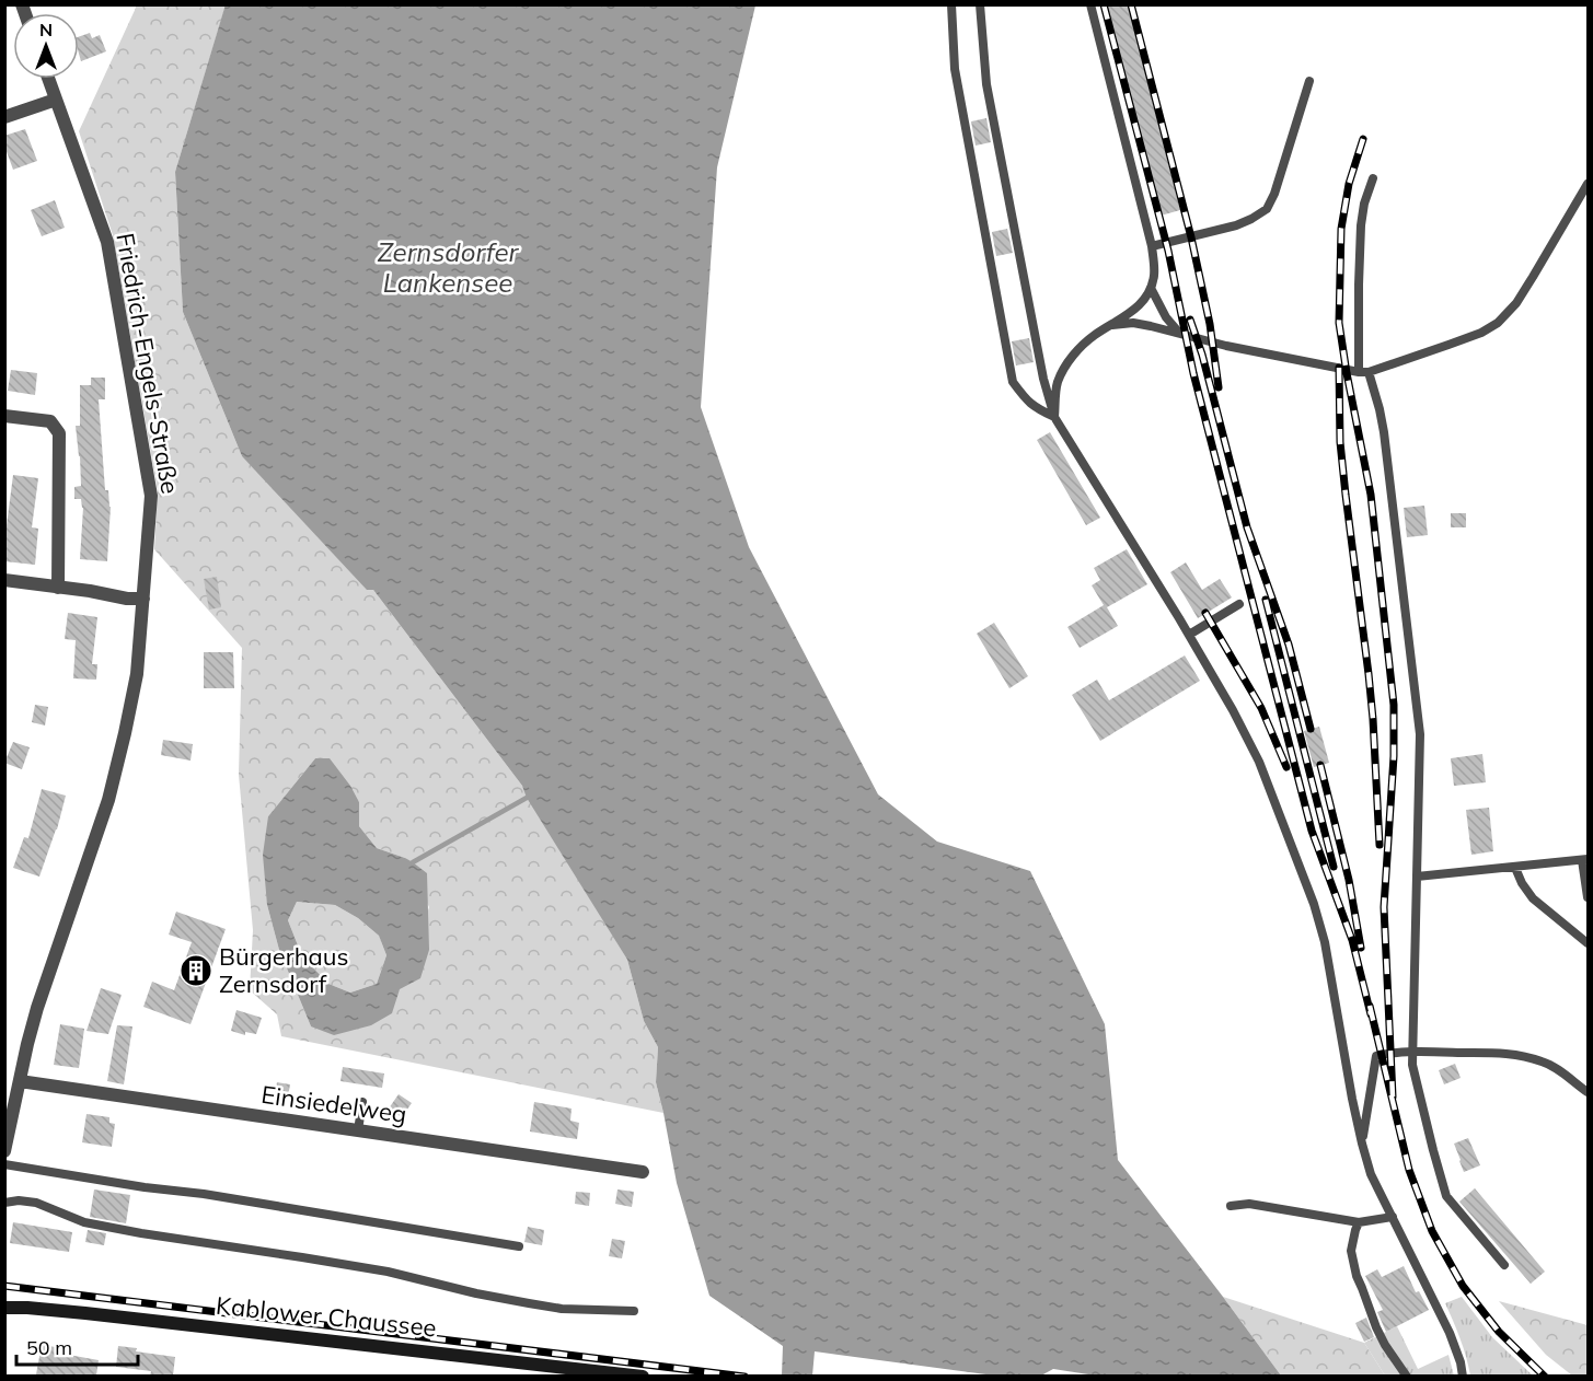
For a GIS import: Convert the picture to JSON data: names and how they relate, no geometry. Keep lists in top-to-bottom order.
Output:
{
  "streets": {
    "street": ["Friedrich-Engels-Straße", "Einsiedelweg", "Kablower Chaussee"]
  },
  "crossings": [
    ["Friedrich-Engels-Straße", "Einsiedelweg"]
  ],
  "water": ["Zernsdorfer Lankensee"],
  "places": {
    "building": ["Bürgerhaus Zernsdorf"]
  },
  "scale_bar": "50 m",
  "north": "top"
}
